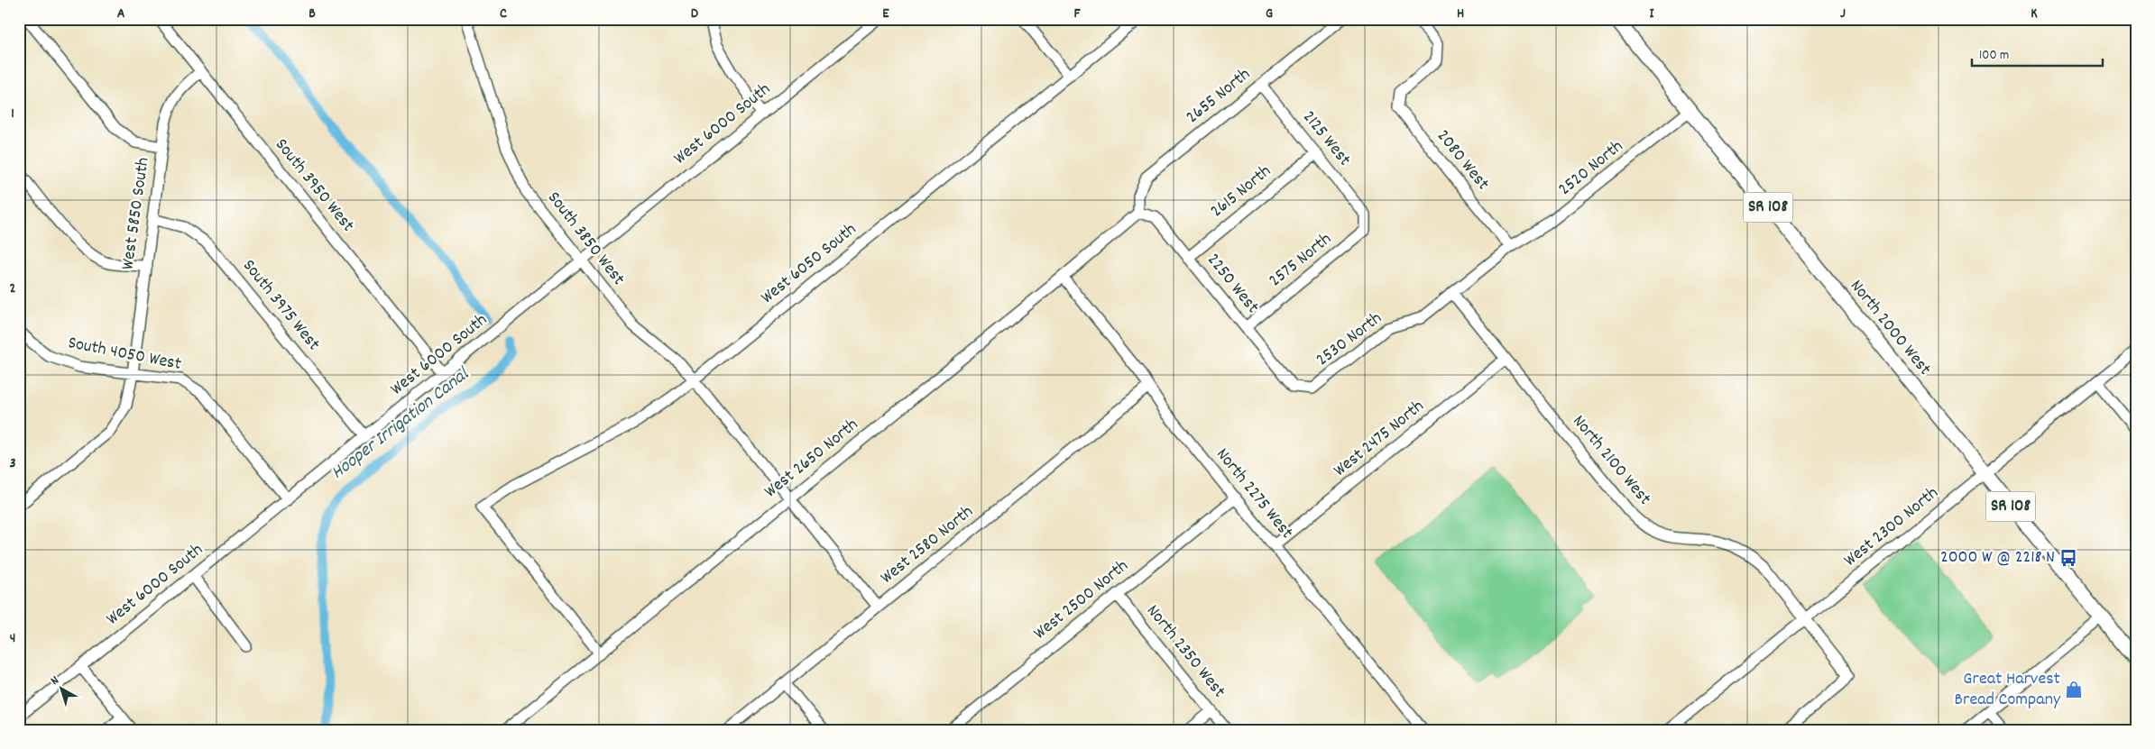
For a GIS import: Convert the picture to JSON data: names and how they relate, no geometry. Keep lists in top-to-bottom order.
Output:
{
  "streets": {
    "main road": ["SR 108", "North 2000 West"],
    "street": [
      "2655 North",
      "West 6000 South",
      "2125 West",
      "2080 West",
      "2520 North",
      "South 3950 West",
      "2615 North",
      "West 5850 South",
      "South 3850 West",
      "2575 North",
      "West 6050 South",
      "2250 West",
      "South 3975 West",
      "2530 North",
      "South 4050 West",
      "West 2475 North",
      "West 2650 North",
      "North 2100 West",
      "North 2275 West",
      "West 2300 North",
      "West 2580 North",
      "West 2500 North",
      "North 2350 West"
    ]
  },
  "crossings": [
    ["2655 North", "2125 West"],
    ["2655 North", "2250 West"],
    ["2655 North", "West 2650 North"],
    ["West 6000 South", "South 3950 West"],
    ["West 6000 South", "South 3850 West"],
    ["West 6000 South", "South 3975 West"],
    ["West 6000 South", "South 4050 West"],
    ["2125 West", "2615 North"],
    ["2125 West", "2575 North"],
    ["2080 West", "2520 North"],
    ["2080 West", "2530 North"],
    ["2520 North", "North 2000 West"],
    ["2520 North", "2530 North"],
    ["South 3950 West", "West 5850 South"],
    ["2615 North", "2250 West"],
    ["West 5850 South", "South 3975 West"],
    ["West 5850 South", "South 4050 West"],
    ["South 3850 West", "West 6050 South"],
    ["South 3850 West", "West 2650 North"],
    ["South 3850 West", "West 2580 North"],
    ["2575 North", "2250 West"],
    ["West 6050 South", "West 2650 North"],
    ["2250 West", "2530 North"],
    ["2250 West", "West 2650 North"],
    ["North 2000 West", "West 2300 North"],
    ["2530 North", "North 2100 West"],
    ["West 2475 North", "North 2100 West"],
    ["West 2475 North", "North 2275 West"],
    ["West 2650 North", "North 2275 West"],
    ["North 2100 West", "West 2300 North"],
    ["North 2275 West", "West 2580 North"],
    ["North 2275 West", "West 2500 North"],
    ["West 2500 North", "North 2350 West"]
  ],
  "water": ["Hooper Irrigation Canal"],
  "places": {
    "bus stop": ["2000 W @ 2218 N"],
    "shop": ["Great Harvest Bread Company"]
  },
  "scale_bar": "100 m",
  "north": "top left",
  "grid": {
    "columns": [
      "A",
      "B",
      "C",
      "D",
      "E",
      "F",
      "G",
      "H",
      "I",
      "J",
      "K"
    ],
    "rows": [
      "1",
      "2",
      "3",
      "4"
    ]
  }
}
